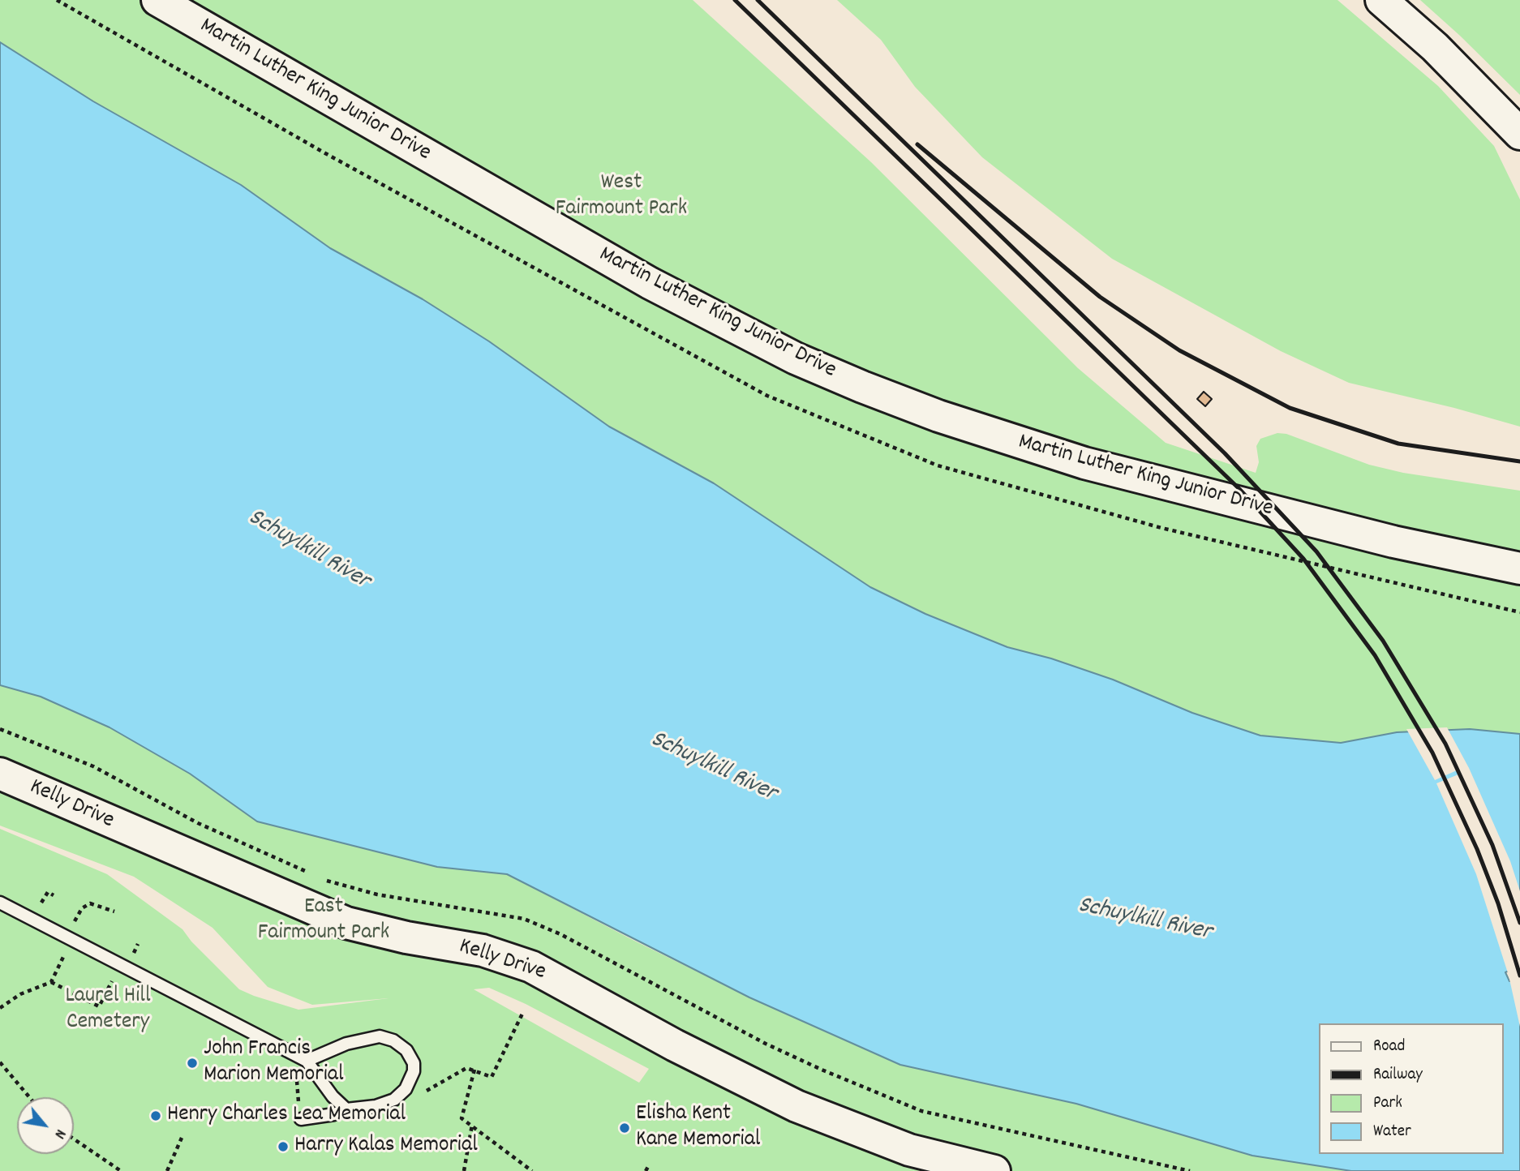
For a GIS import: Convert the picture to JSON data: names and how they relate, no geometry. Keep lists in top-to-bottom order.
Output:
{
  "streets": {
    "main road": ["Martin Luther King Junior Drive", "Kelly Drive"]
  },
  "water": ["Schuylkill River"],
  "parks": ["West Fairmount Park", "East Fairmount Park", "Laurel Hill Cemetery"],
  "places": [
    "John Francis Marion Memorial",
    "Henry Charles Lea Memorial",
    "Elisha Kent Kane Memorial",
    "Harry Kalas Memorial"
  ],
  "legend": [
    "Road",
    "Railway",
    "Park",
    "Water"
  ],
  "north": "bottom right"
}
